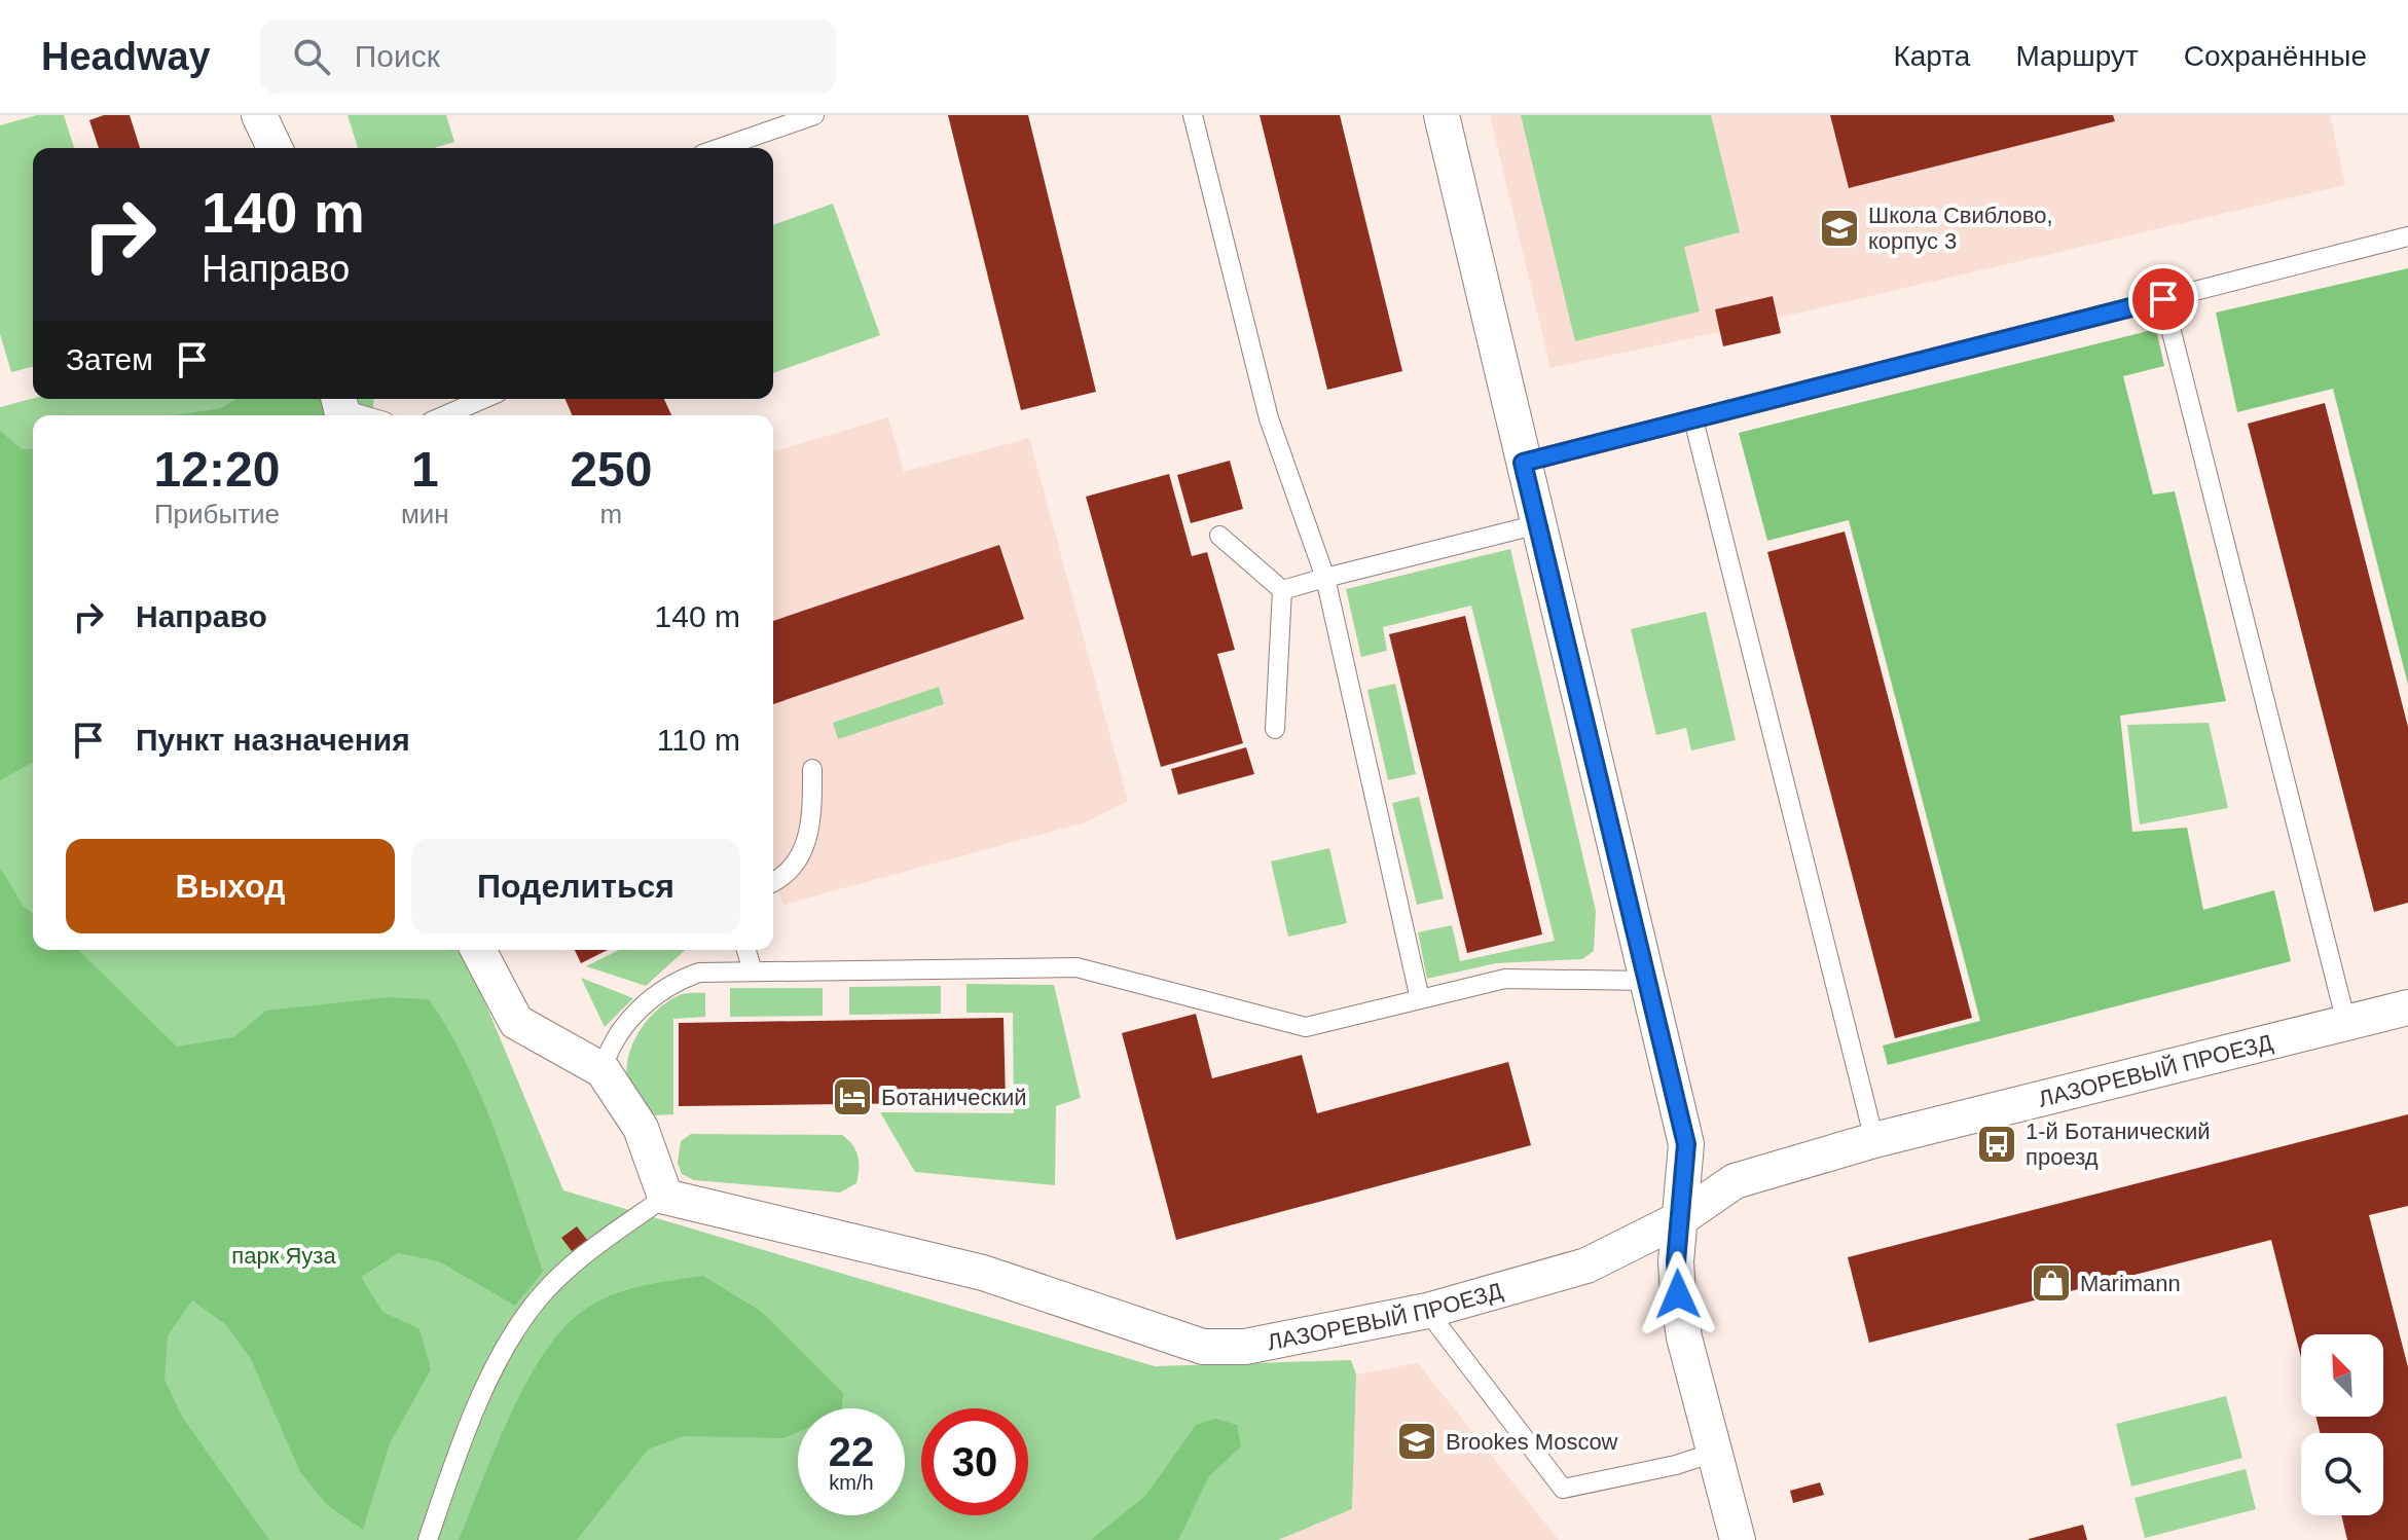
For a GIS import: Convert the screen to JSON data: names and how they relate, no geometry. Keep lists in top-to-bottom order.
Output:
{
  "streets": {
    "street": ["ЛАЗОРЕВЫЙ ПРОЕЗД"]
  },
  "parks": ["парк Яуза"],
  "places": {
    "school or university": ["Школа Свиблово, корпус 3", "Brookes Moscow"],
    "hotel": ["Ботанический"],
    "bus stop": ["1-й Ботанический проезд"],
    "shop": ["Marimann"]
  },
  "north": "top left",
  "page": {
    "header": "Headway",
    "search": "Поиск",
    "nav": ["Карта", "Маршрут", "Сохранённые"],
    "turn": ["140 m", "Направо"],
    "then": "Затем",
    "eta": [
      "12:20",
      "Прибытие",
      "1",
      "мин",
      "250",
      "m"
    ],
    "list": [
      {
        "name": "Направо",
        "value": "140 m"
      },
      {
        "name": "Пункт назначения",
        "value": "110 m"
      }
    ],
    "buttons": ["Выход", "Поделиться"],
    "speed": "22 km/h",
    "limit": "30"
  }
}
